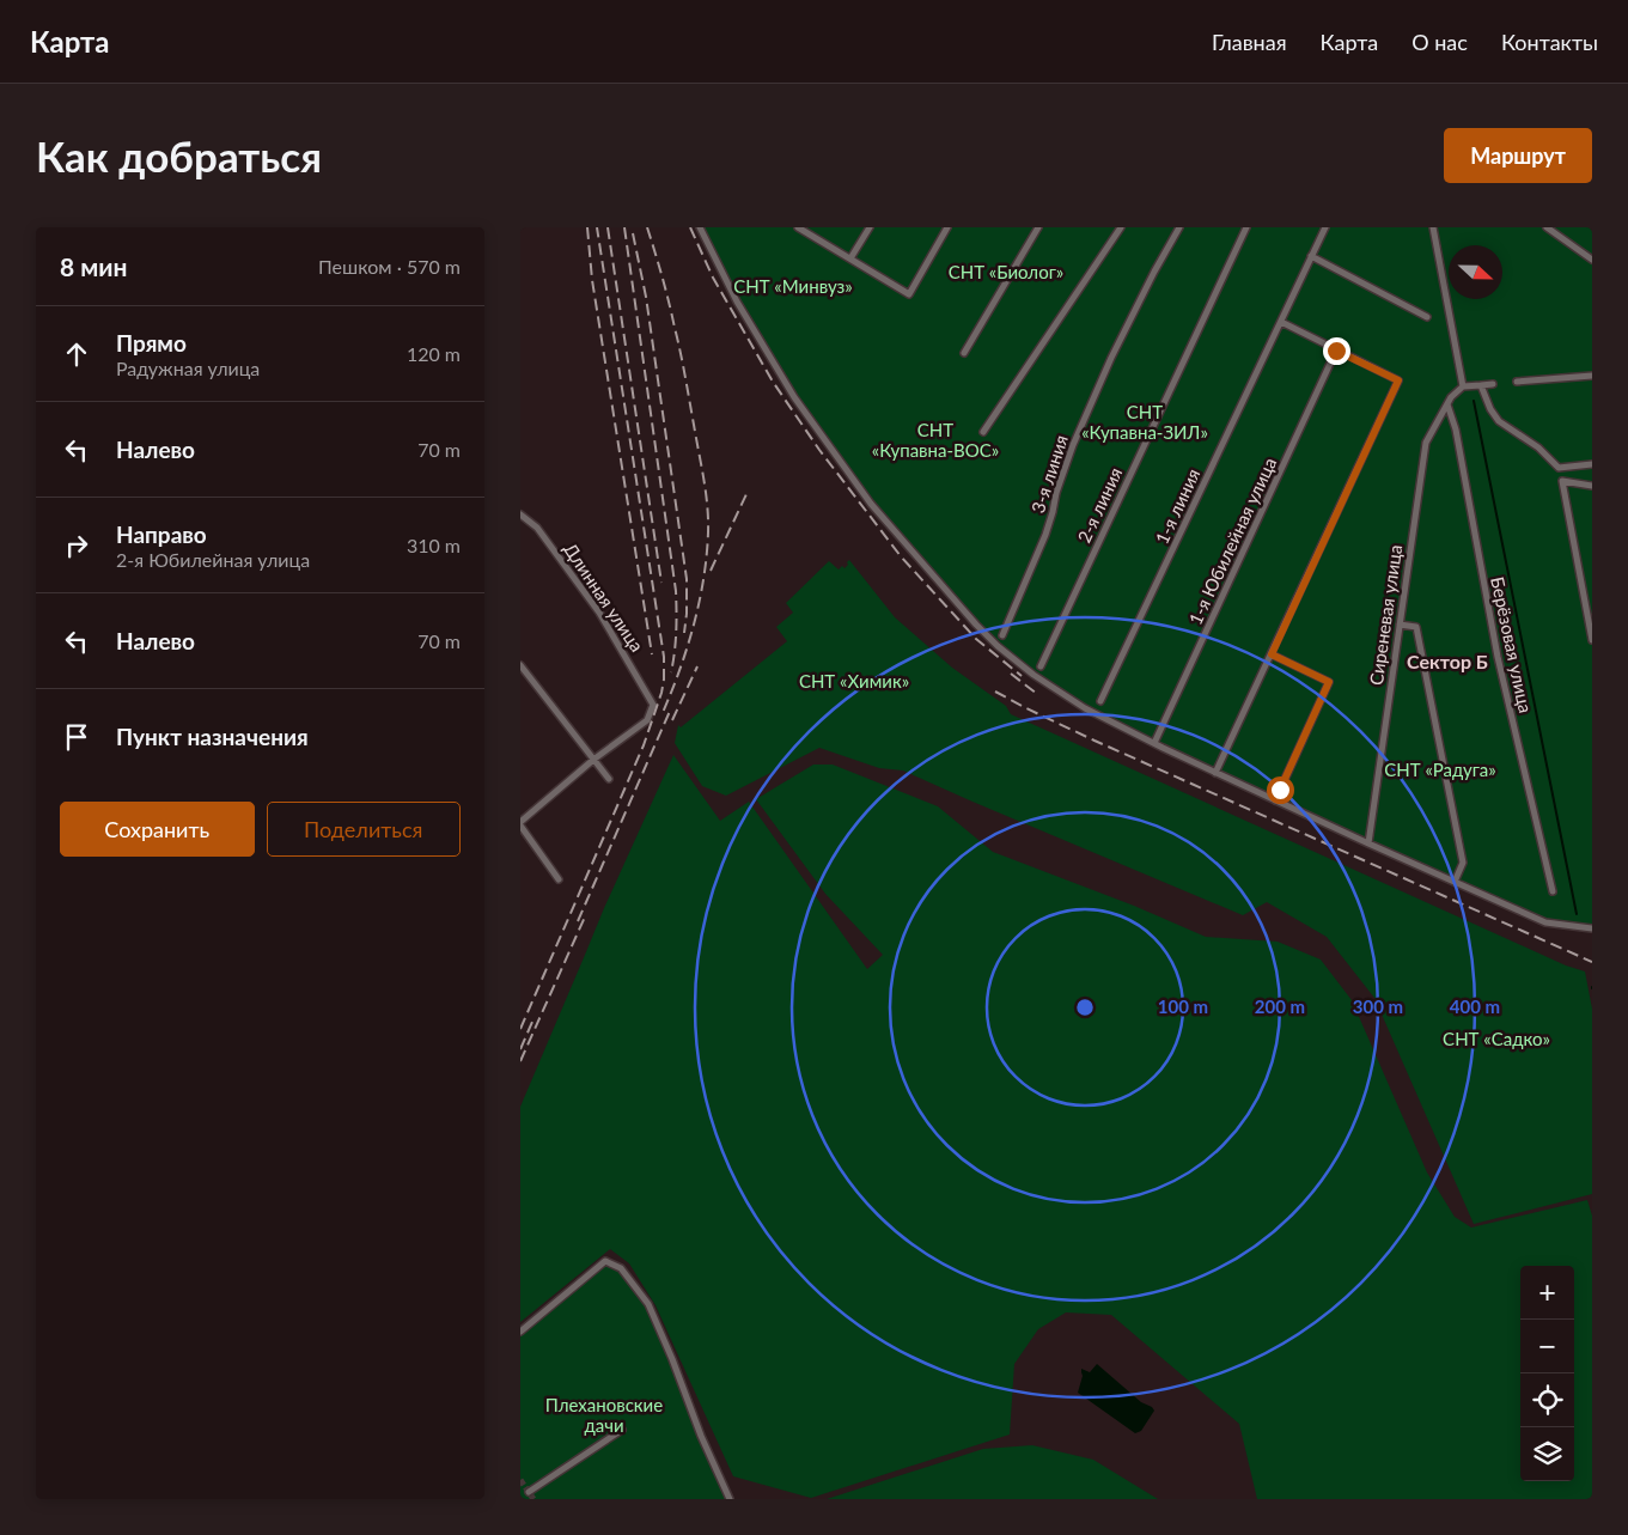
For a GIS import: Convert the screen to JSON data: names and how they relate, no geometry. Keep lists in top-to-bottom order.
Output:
{
  "streets": {
    "street": [
      "3-я линия",
      "2-я линия",
      "1-я линия",
      "1-я Юбилейная улица",
      "Длинная улица",
      "Сиреневая улица",
      "Берёзовая улица"
    ]
  },
  "crossings": [
    ["Сиреневая улица", "Берёзовая улица"]
  ],
  "districts": ["Сектор Б"],
  "parks": [
    "СНТ «Биолог»",
    "СНТ «Минвуз»",
    "СНТ «Купавна-ЗИЛ»",
    "СНТ «Купавна-ВОС»",
    "СНТ «Химик»",
    "СНТ «Радуга»",
    "СНТ «Садко»",
    "Плехановские дачи"
  ],
  "north": "right",
  "page": {
    "header": "Карта",
    "nav": [
      "Главная",
      "Карта",
      "О нас",
      "Контакты"
    ],
    "buttons": [
      "Маршрут",
      ["Сохранить", "Поделиться"]
    ],
    "title": "Как добраться",
    "heading": ["8 мин", "Пешком · 570 m"],
    "list": [
      ["Прямо", "Радужная улица", "120 m"],
      ["Налево", "70 m"],
      ["Направо", "2-я Юбилейная улица", "310 m"],
      ["Налево", "70 m"],
      "Пункт назначения"
    ],
    "map_buttons": ["+", "−"]
  },
  "rings": [
    "100 m",
    "200 m",
    "300 m",
    "400 m"
  ]
}
